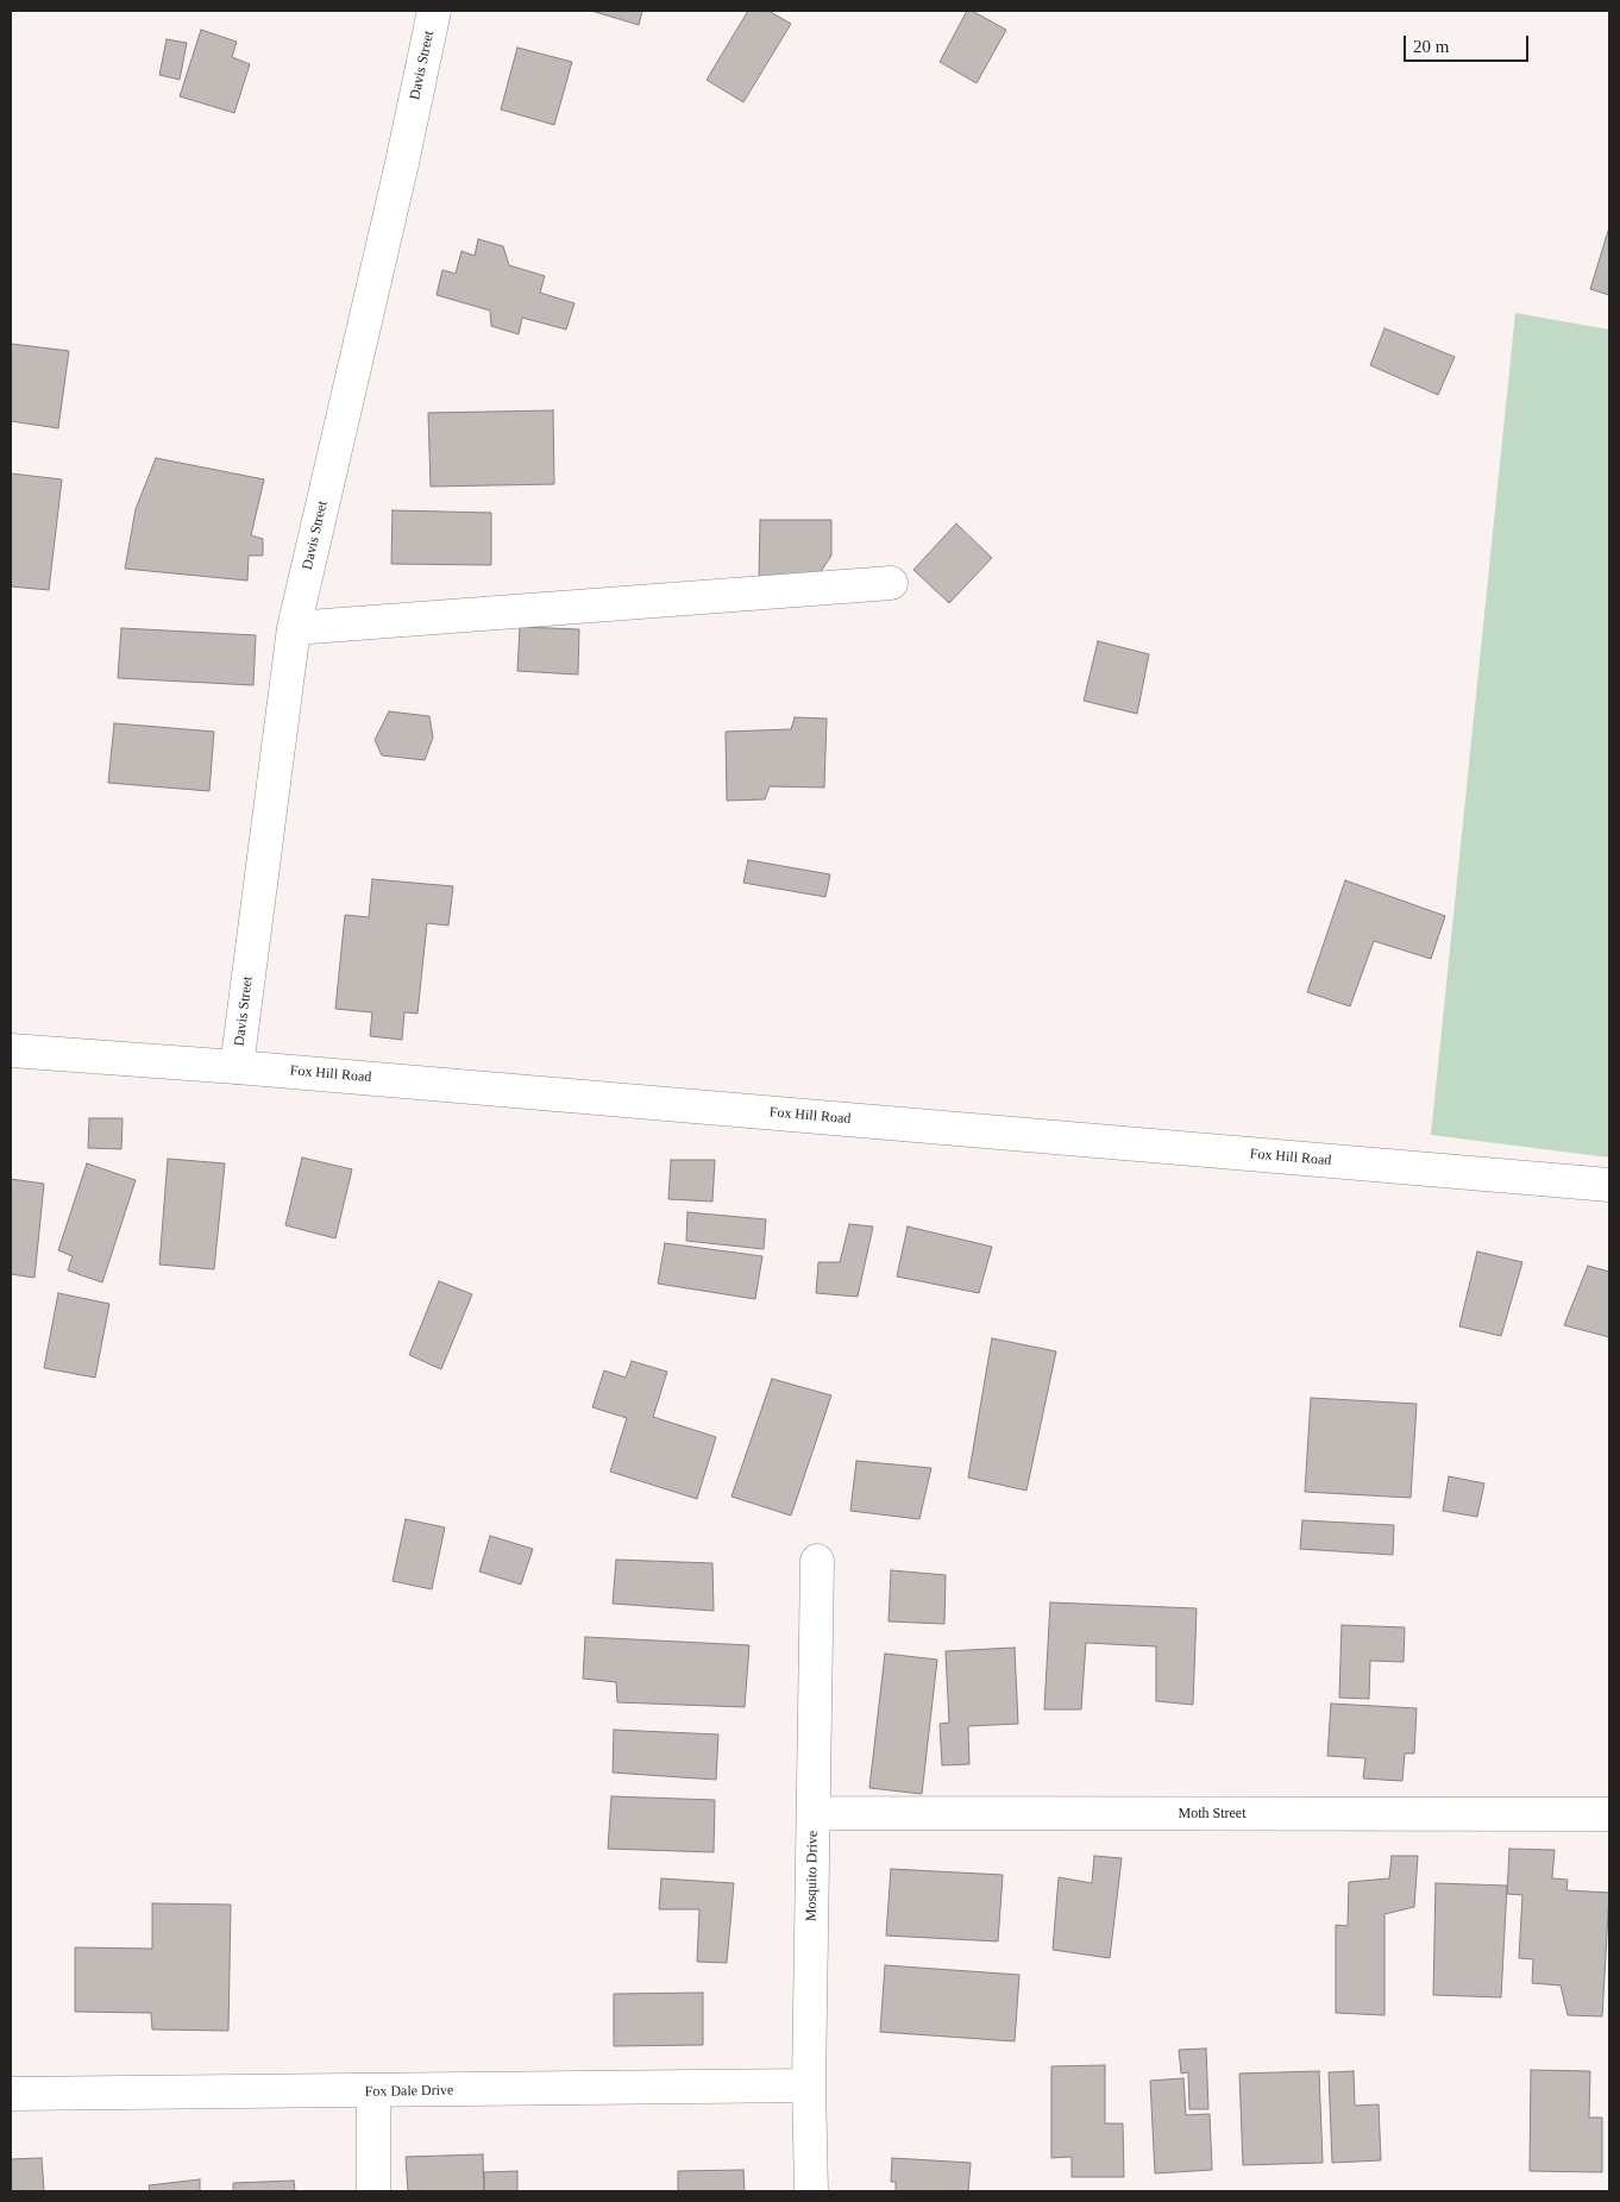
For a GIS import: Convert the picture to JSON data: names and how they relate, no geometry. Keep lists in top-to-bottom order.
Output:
{
  "streets": {
    "street": [
      "Davis Street",
      "Fox Hill Road",
      "Moth Street",
      "Mosquito Drive",
      "Fox Dale Drive"
    ]
  },
  "crossings": [
    ["Davis Street", "Fox Hill Road"],
    ["Moth Street", "Mosquito Drive"],
    ["Mosquito Drive", "Fox Dale Drive"]
  ],
  "scale_bar": "20 m"
}
